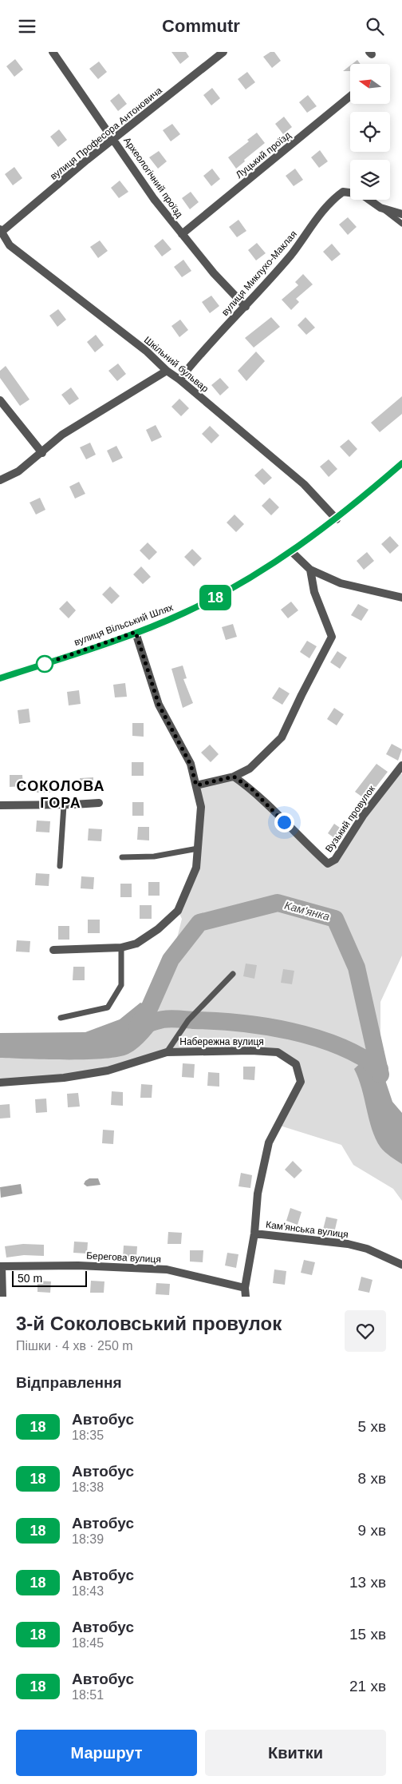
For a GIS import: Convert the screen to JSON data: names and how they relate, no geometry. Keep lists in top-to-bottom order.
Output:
{
  "streets": {
    "street": [
      "вулиця Професора Антоновича",
      "Луцький проїзд",
      "Археологічний проїзд",
      "вулиця Миклухо-Маклая",
      "Шкільний бульвар",
      "вулиця Вільський Шлях",
      "Вузький провулок",
      "Набережна вулиця",
      "Камʼянська вулиця",
      "Берегова вулиця"
    ]
  },
  "crossings": [
    ["вулиця Професора Антоновича", "Археологічний проїзд"],
    ["вулиця Професора Антоновича", "Шкільний бульвар"],
    ["Луцький проїзд", "Археологічний проїзд"],
    ["Археологічний проїзд", "вулиця Миклухо-Маклая"],
    ["вулиця Миклухо-Маклая", "Шкільний бульвар"],
    ["Шкільний бульвар", "вулиця Вільський Шлях"],
    ["Набережна вулиця", "Камʼянська вулиця"],
    ["Набережна вулиця", "Берегова вулиця"]
  ],
  "districts": ["СОКОЛОВА ГОРА"],
  "water": ["Кам'янка"],
  "lines": ["bus line 18"],
  "scale_bar": "50 m",
  "north": "left",
  "page": {
    "header": "Commutr",
    "on_map": "18",
    "scale": "50 m",
    "heading": [
      ["3-й Соколовський провулок", "Пішки · 4 хв · 250 m"],
      "Відправлення"
    ],
    "list": [
      {
        "mark": "18",
        "name": "Автобус",
        "note": "18:35",
        "value": "5 хв"
      },
      {
        "mark": "18",
        "name": "Автобус",
        "note": "18:38",
        "value": "8 хв"
      },
      {
        "mark": "18",
        "name": "Автобус",
        "note": "18:39",
        "value": "9 хв"
      },
      {
        "mark": "18",
        "name": "Автобус",
        "note": "18:43",
        "value": "13 хв"
      },
      {
        "mark": "18",
        "name": "Автобус",
        "note": "18:45",
        "value": "15 хв"
      },
      {
        "mark": "18",
        "name": "Автобус",
        "note": "18:51",
        "value": "21 хв"
      }
    ],
    "buttons": ["Маршрут", "Квитки"]
  }
}
